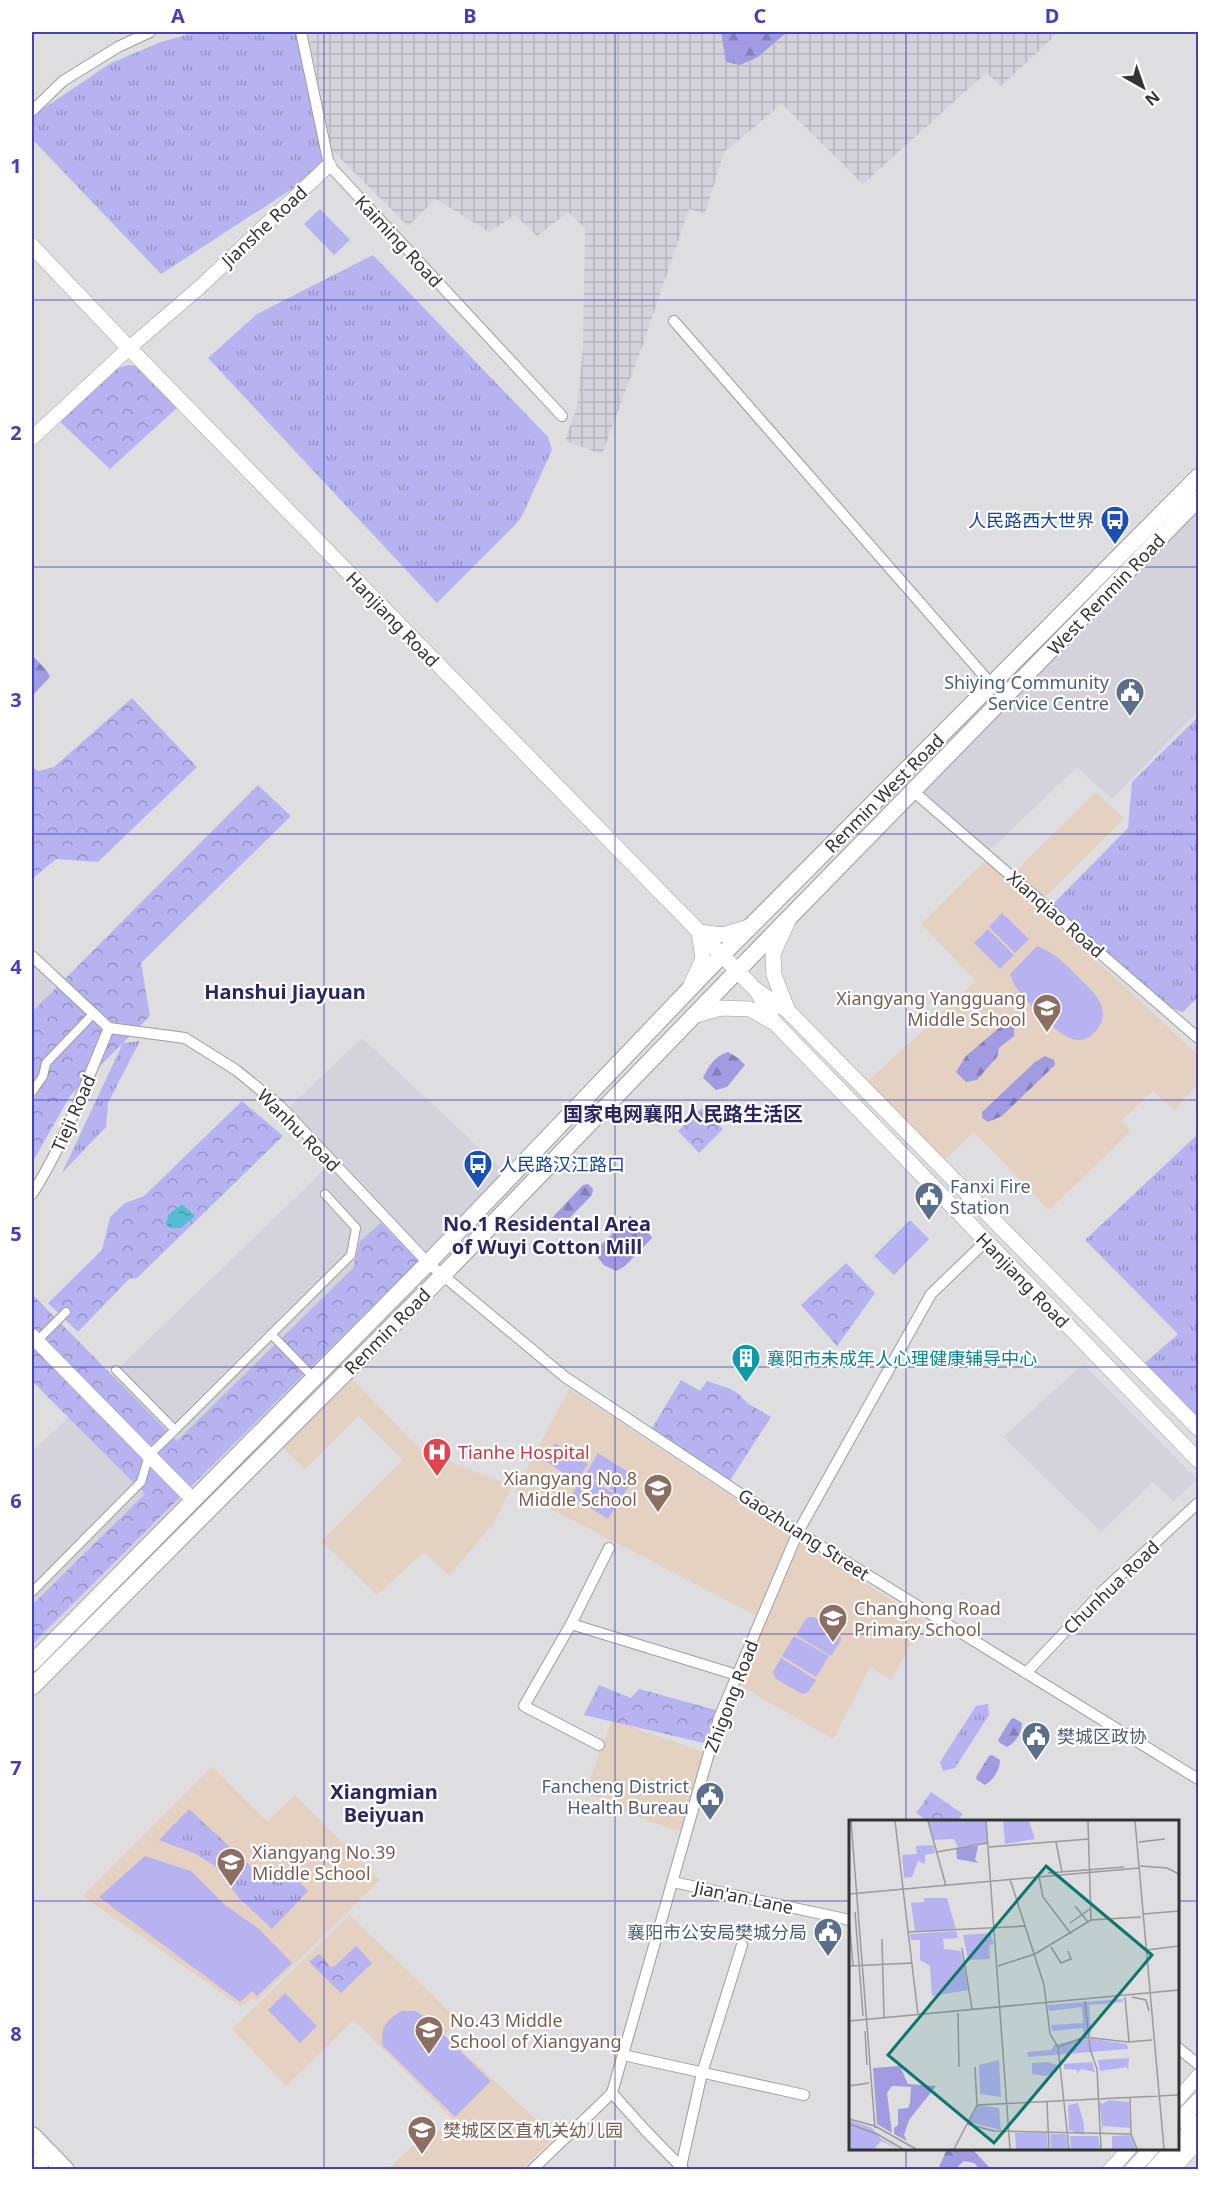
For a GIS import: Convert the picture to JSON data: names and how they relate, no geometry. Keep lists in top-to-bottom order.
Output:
{
  "streets": {
    "main road": [
      "West Renmin Road",
      "Hanjiang Road",
      "Renmin West Road",
      "Renmin Road"
    ],
    "street": [
      "Jianshe Road",
      "Kaiming Road",
      "Xianqiao Road",
      "Tieji Road",
      "Wanhu Road",
      "Gaozhuang Street",
      "Chunhua Road",
      "Zhigong Road",
      "Jian'an Lane"
    ]
  },
  "crossings": [
    ["Jianshe Road", "Kaiming Road"],
    ["Jianshe Road", "Hanjiang Road"],
    ["West Renmin Road", "Hanjiang Road"],
    ["West Renmin Road", "Xianqiao Road"],
    ["West Renmin Road", "Renmin Road"],
    ["Hanjiang Road", "Renmin West Road"],
    ["Hanjiang Road", "Renmin Road"],
    ["Hanjiang Road", "Zhigong Road"],
    ["Renmin West Road", "Renmin Road"],
    ["Tieji Road", "Wanhu Road"],
    ["Wanhu Road", "Renmin Road"],
    ["Wanhu Road", "Gaozhuang Street"],
    ["Renmin Road", "Gaozhuang Street"],
    ["Gaozhuang Street", "Chunhua Road"],
    ["Gaozhuang Street", "Zhigong Road"],
    ["Zhigong Road", "Jian'an Lane"]
  ],
  "districts": [
    "Hanshui Jiayuan",
    "国家电网襄阳人民路生活区",
    "No.1 Residental Area of Wuyi Cotton Mill",
    "Xiangmian Beiyuan"
  ],
  "places": {
    "bus stop": ["人民路西大世界", "人民路汉江路口"],
    "public building": [
      "Shiying Community Service Centre",
      "Fanxi Fire Station",
      "樊城区政协",
      "Fancheng District Health Bureau",
      "襄阳市公安局樊城分局"
    ],
    "school or university": [
      "Xiangyang Yangguang Middle School",
      "Xiangyang No.8 Middle School",
      "Changhong Road Primary School",
      "Xiangyang No.39 Middle School",
      "No.43 Middle School of Xiangyang",
      "樊城区区直机关幼儿园"
    ],
    "building": ["襄阳市未成年人心理健康辅导中心"],
    "hospital": ["Tianhe Hospital"]
  },
  "north": "bottom right",
  "grid": {
    "columns": [
      "A",
      "B",
      "C",
      "D"
    ],
    "rows": [
      "1",
      "2",
      "3",
      "4",
      "5",
      "6",
      "7",
      "8"
    ]
  }
}
